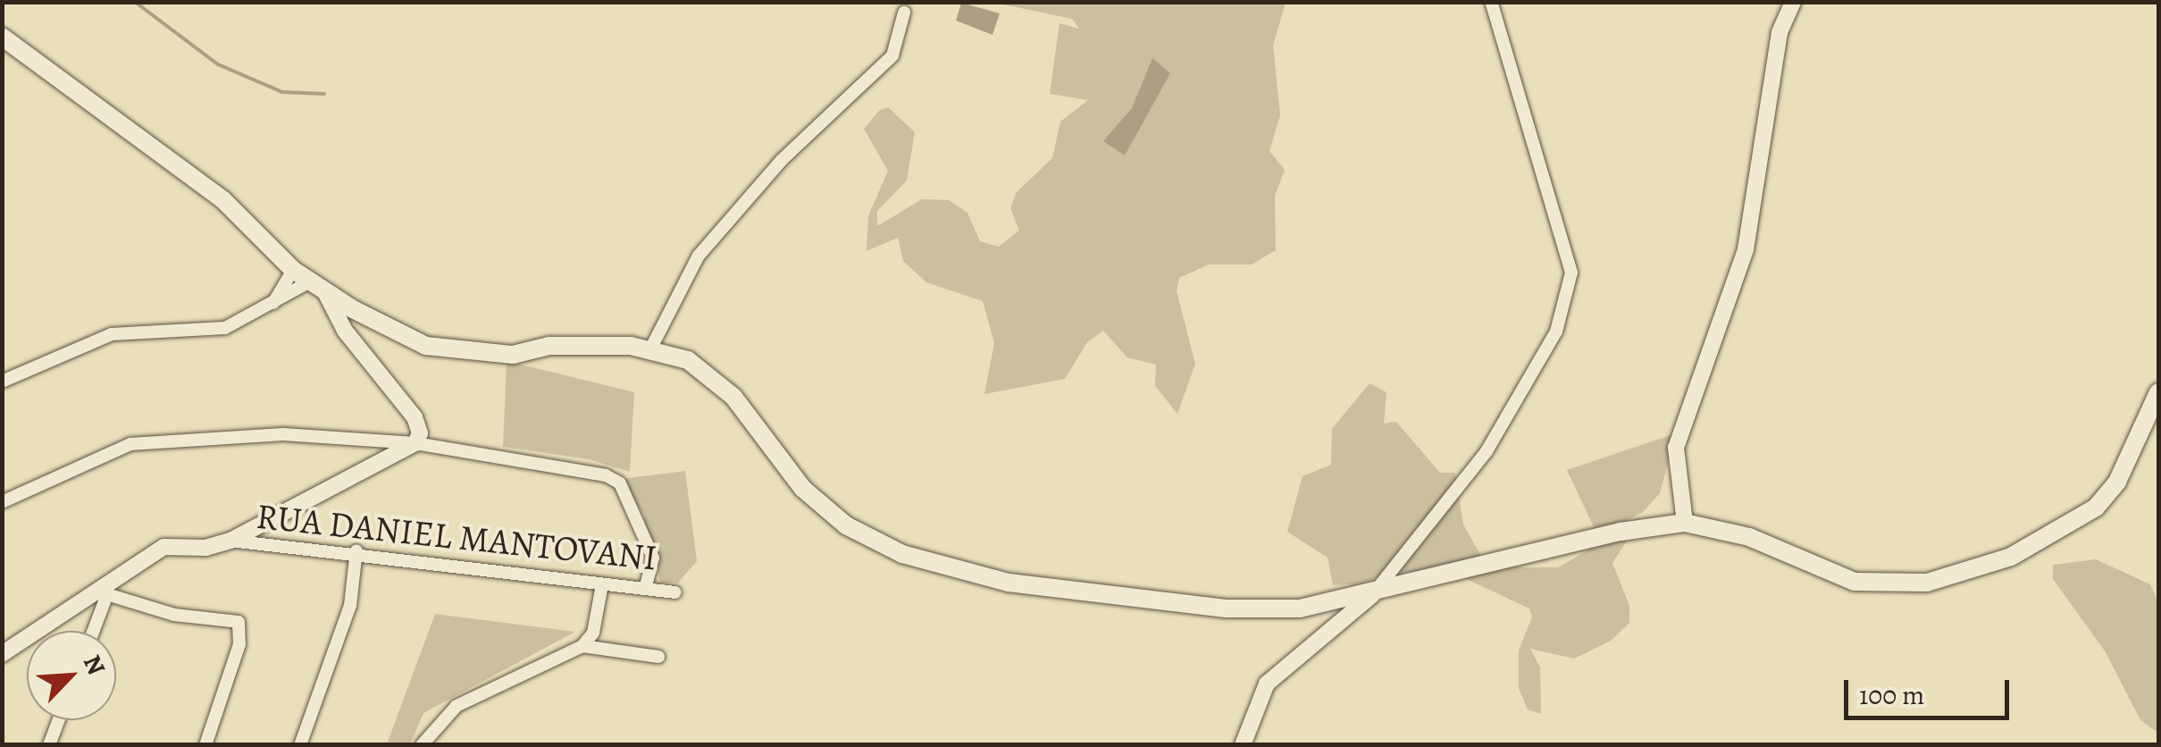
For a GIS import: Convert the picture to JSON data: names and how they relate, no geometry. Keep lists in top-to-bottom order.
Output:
{
  "streets": {
    "street": ["RUA DANIEL MANTOVANI"]
  },
  "scale_bar": "100 m",
  "north": "top right"
}
